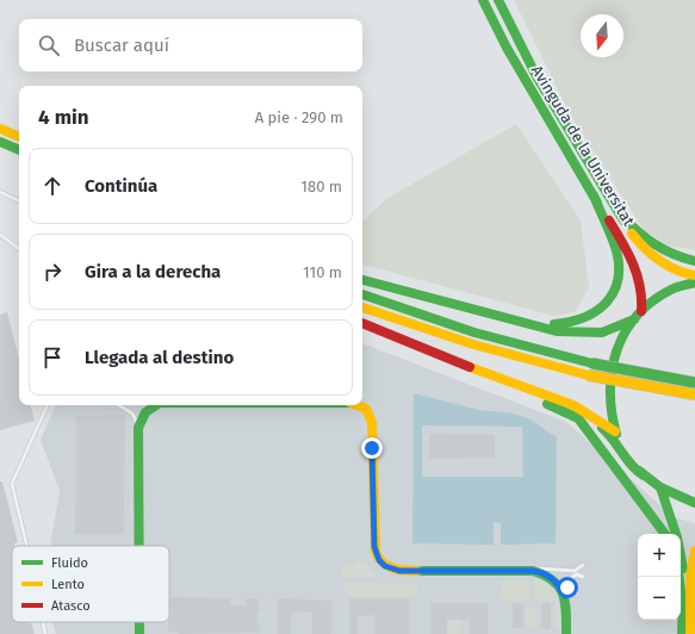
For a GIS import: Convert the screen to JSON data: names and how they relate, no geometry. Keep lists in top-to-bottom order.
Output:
{
  "streets": {
    "main road": ["Avinguda de la Universitat"]
  },
  "legend": ["Fluido", "Lento", "Atasco"],
  "north": "bottom",
  "page": {
    "search": "Buscar aquí",
    "heading": ["4 min", "A pie · 290 m"],
    "list": [
      ["Continúa", "180 m"],
      ["Gira a la derecha", "110 m"],
      "Llegada al destino"
    ],
    "map_buttons": ["+", "−"]
  }
}
